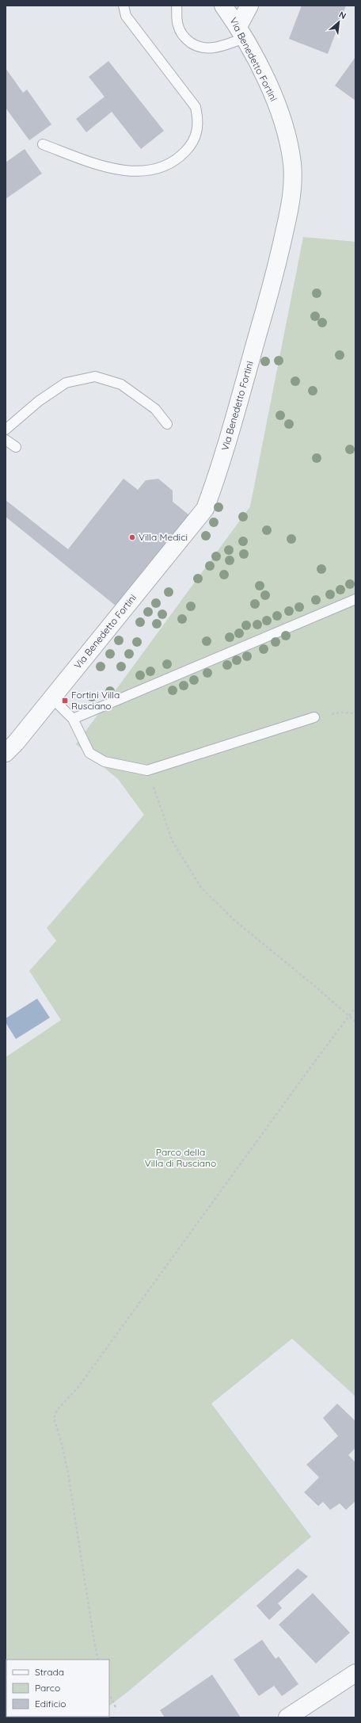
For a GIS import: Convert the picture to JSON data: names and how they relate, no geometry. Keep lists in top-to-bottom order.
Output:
{
  "streets": {
    "street": ["Via Benedetto Fortini"]
  },
  "parks": ["Parco della Villa di Rusciano"],
  "places": {
    "other": ["Villa Medici"],
    "transit": ["Fortini Villa Rusciano"]
  },
  "legend": ["Strada", "Parco", "Edificio"],
  "north": "top right"
}
